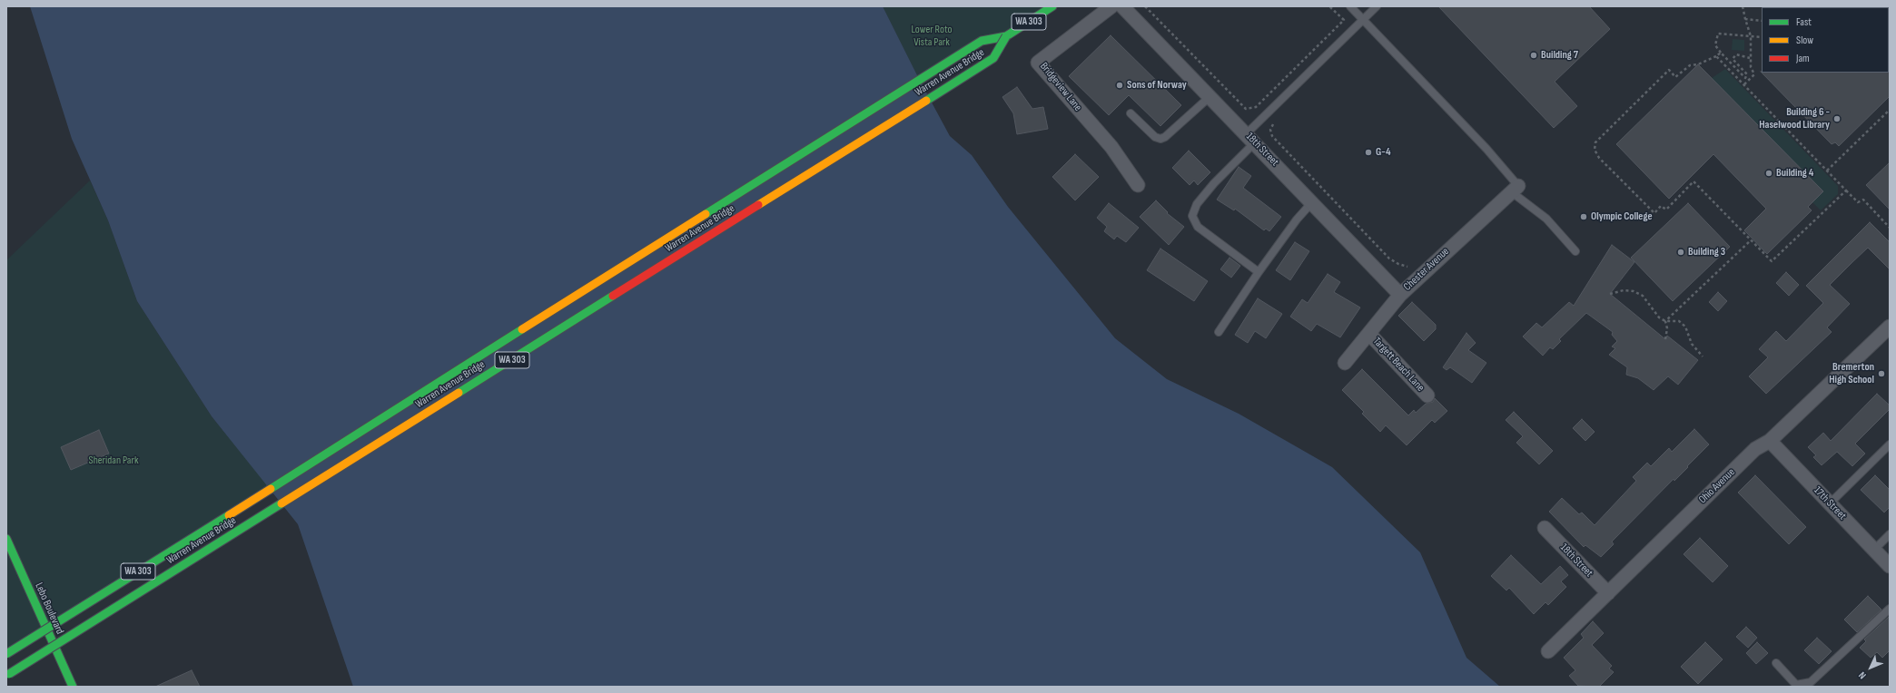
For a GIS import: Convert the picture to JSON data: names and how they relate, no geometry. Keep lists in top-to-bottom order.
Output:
{
  "streets": {
    "main road": ["WA 303", "Warren Avenue Bridge", "Lebo Boulevard"],
    "street": [
      "Bridgeview Lane",
      "18th Street",
      "Chester Avenue",
      "Targett Beach Lane",
      "Ohio Avenue",
      "17th Street"
    ]
  },
  "crossings": [
    ["WA 303", "Warren Avenue Bridge"],
    ["18th Street", "Chester Avenue"],
    ["18th Street", "Ohio Avenue"],
    ["Chester Avenue", "Targett Beach Lane"],
    ["Ohio Avenue", "17th Street"]
  ],
  "parks": ["Lower Roto Vista Park", "Sheridan Park"],
  "places": [
    "Building 7",
    "Sons of Norway",
    "Building 6 - Haselwood Library",
    "G-4",
    "Building 4",
    "Olympic College",
    "Building 3",
    "Bremerton High School"
  ],
  "legend": ["Fast", "Slow", "Jam"],
  "north": "bottom left"
}
